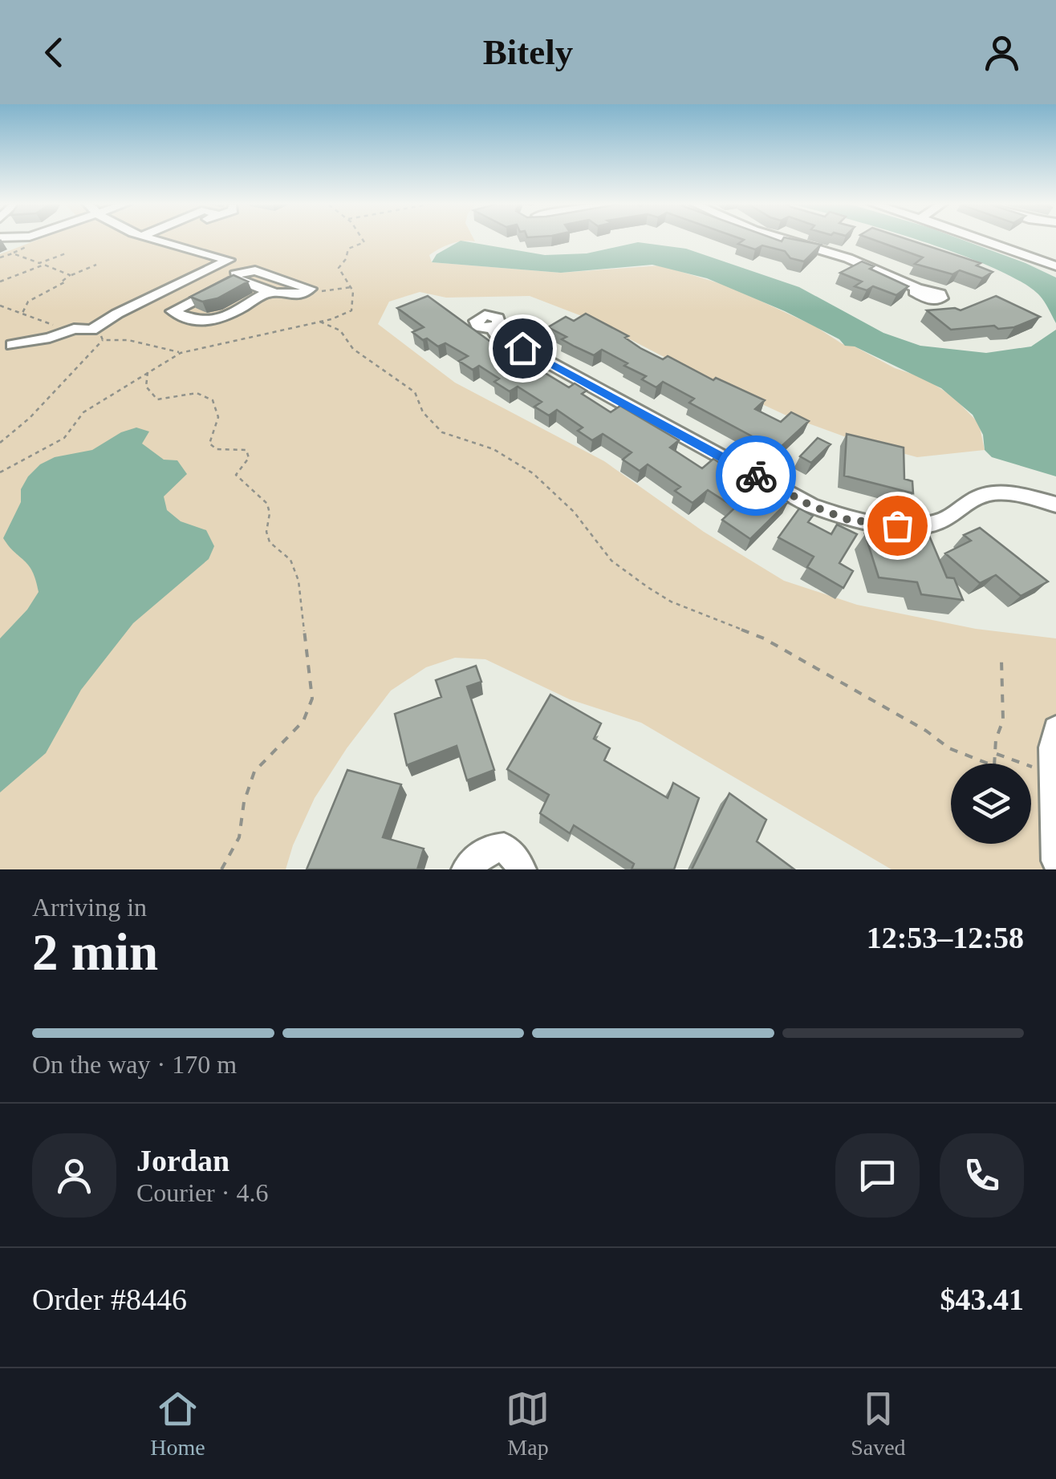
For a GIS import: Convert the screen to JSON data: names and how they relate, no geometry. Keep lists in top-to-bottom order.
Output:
{
  "page": {
    "header": "Bitely",
    "heading": ["2 min", "Arriving in", "12:53–12:58"],
    "panel": [
      "Jordan",
      "Courier · 4.6",
      "Order #8446",
      "$43.41"
    ],
    "bar": "On the way · 170 m",
    "tabs": ["Home", "Map", "Saved"]
  }
}
